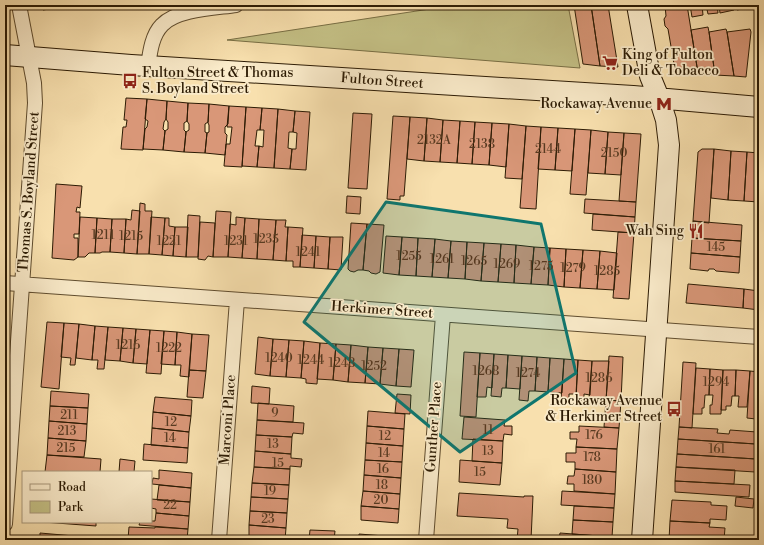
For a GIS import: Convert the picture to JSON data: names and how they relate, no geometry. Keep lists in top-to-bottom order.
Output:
{
  "streets": {
    "main road": ["Fulton Street"],
    "street": [
      "Thomas S. Boyland Street",
      "Herkimer Street",
      "Marconi Place",
      "Gunther Place"
    ]
  },
  "crossings": [
    ["Fulton Street", "Thomas S. Boyland Street"],
    ["Thomas S. Boyland Street", "Herkimer Street"],
    ["Herkimer Street", "Marconi Place"],
    ["Herkimer Street", "Gunther Place"]
  ],
  "places": {
    "supermarket": ["King of Fulton Deli & Tobacco"],
    "bus stop": ["Fulton Street & Thomas S. Boyland Street", "Rockaway Avenue & Herkimer Street"],
    "metro station": ["Rockaway Avenue"],
    "restaurant": ["Wah Sing"]
  },
  "house_numbers": [
    "2132A",
    "2138",
    "2144",
    "2150",
    "1211",
    "1215",
    "1235",
    "1221",
    "1231",
    "145",
    "1241",
    "1255",
    "1261",
    "1265",
    "1269",
    "1275",
    "1279",
    "1285",
    "1216",
    "1222",
    "1240",
    "1244",
    "1248",
    "1252",
    "1268",
    "1274",
    "1286",
    "1294",
    "9",
    "211",
    "12",
    "11",
    "213",
    "176",
    "12",
    "14",
    "13",
    "215",
    "161",
    "13",
    "14",
    "178",
    "15",
    "16",
    "15",
    "180",
    "18",
    "19",
    "20",
    "22",
    "23"
  ],
  "legend": ["Road", "Park"]
}
